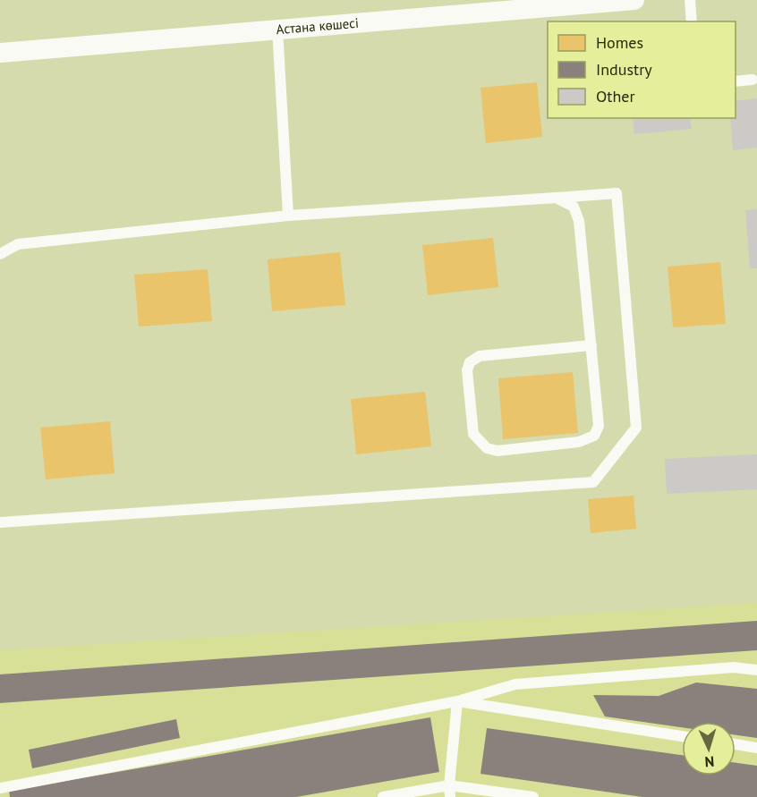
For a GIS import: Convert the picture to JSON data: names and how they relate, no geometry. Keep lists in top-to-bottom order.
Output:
{
  "streets": {
    "street": ["Астана көшесі"]
  },
  "legend": ["Homes", "Industry", "Other"],
  "north": "bottom"
}
